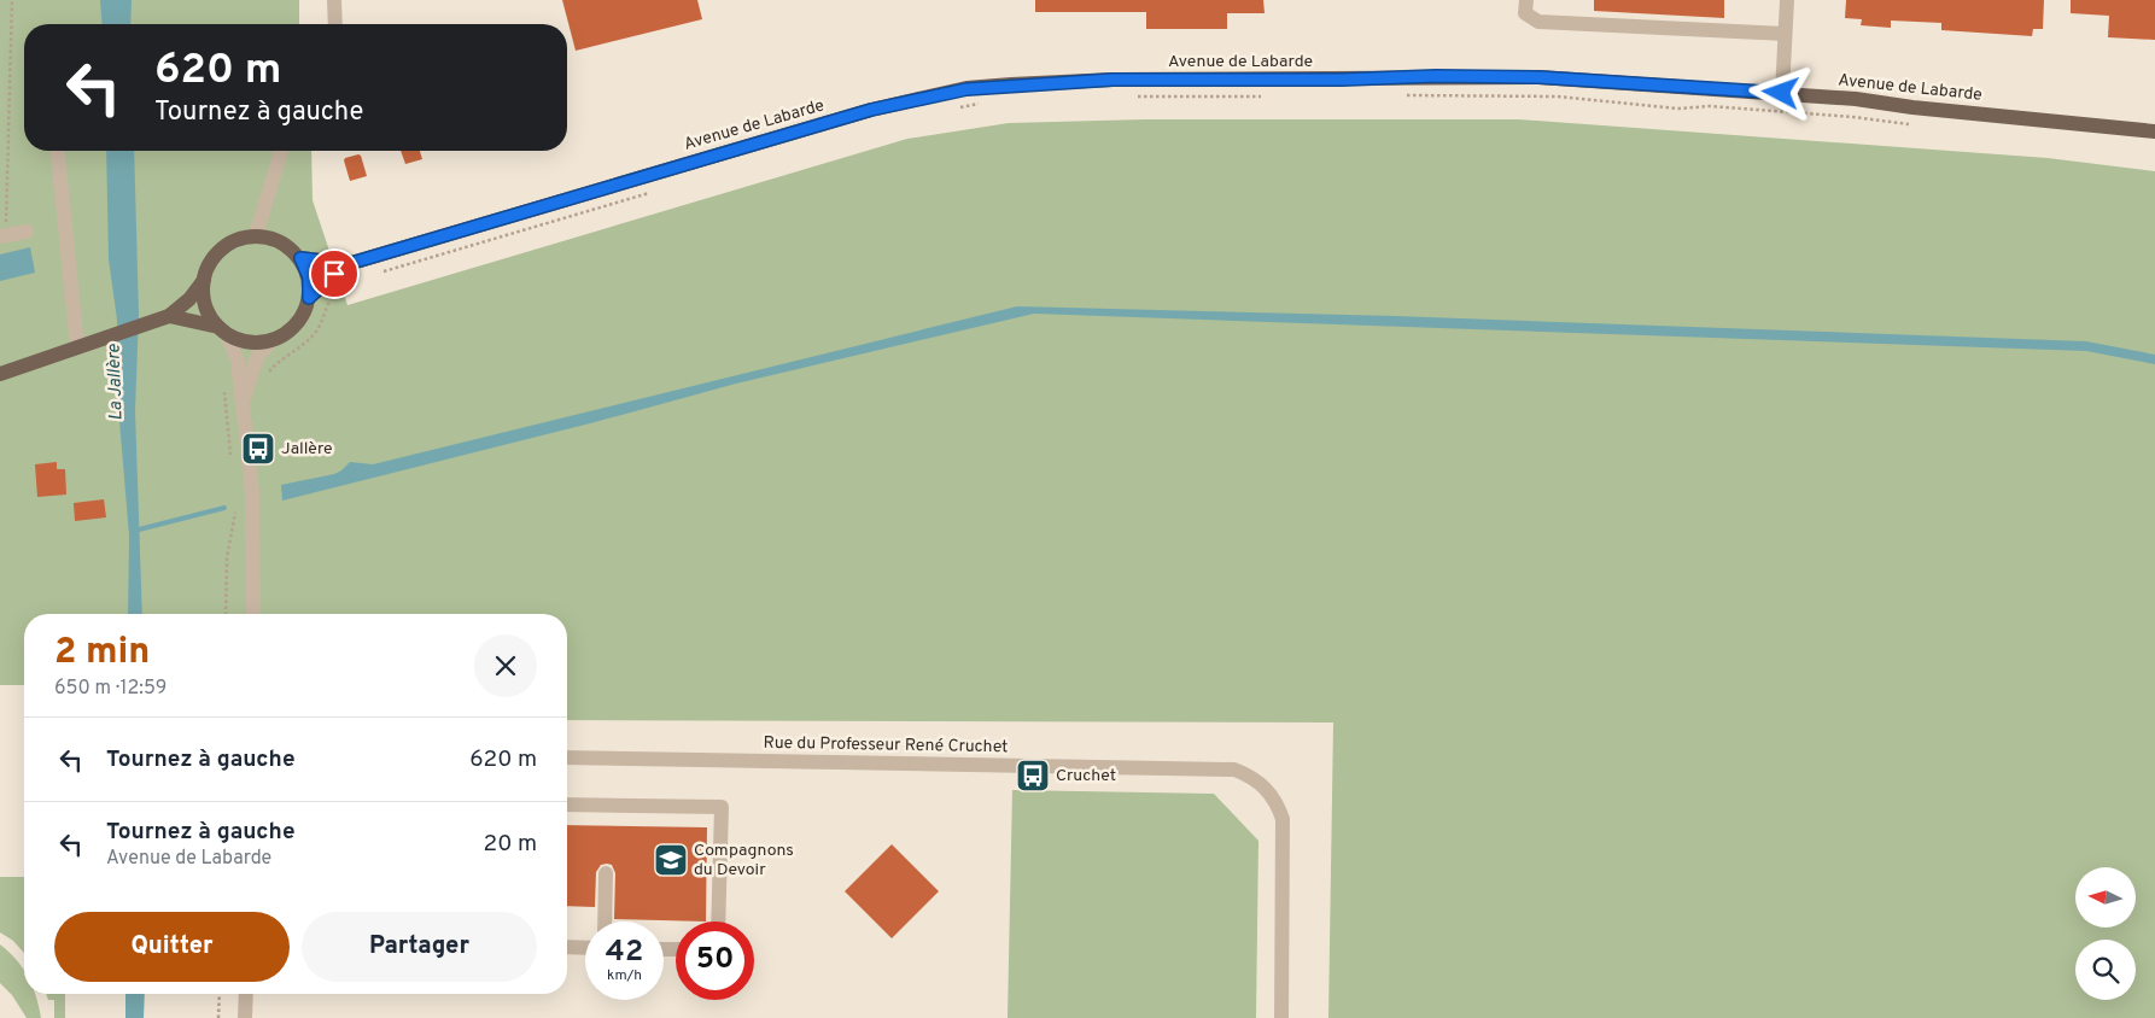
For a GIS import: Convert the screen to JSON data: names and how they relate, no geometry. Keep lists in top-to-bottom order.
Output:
{
  "streets": {
    "main road": ["Avenue de Labarde"],
    "street": ["Rue du Professeur René Cruchet"]
  },
  "water": ["La Jallère"],
  "places": {
    "bus stop": ["Jallère", "Cruchet"],
    "school or university": ["Compagnons du Devoir"]
  },
  "north": "left",
  "page": {
    "turn": ["620 m", "Tournez à gauche"],
    "heading": ["2 min", "650 m · 12:59"],
    "list": [
      {
        "name": "Tournez à gauche",
        "value": "620 m"
      },
      {
        "name": "Tournez à gauche",
        "note": "Avenue de Labarde",
        "value": "20 m"
      }
    ],
    "buttons": ["Quitter", "Partager"],
    "speed": "42 km/h",
    "limit": "50"
  }
}
